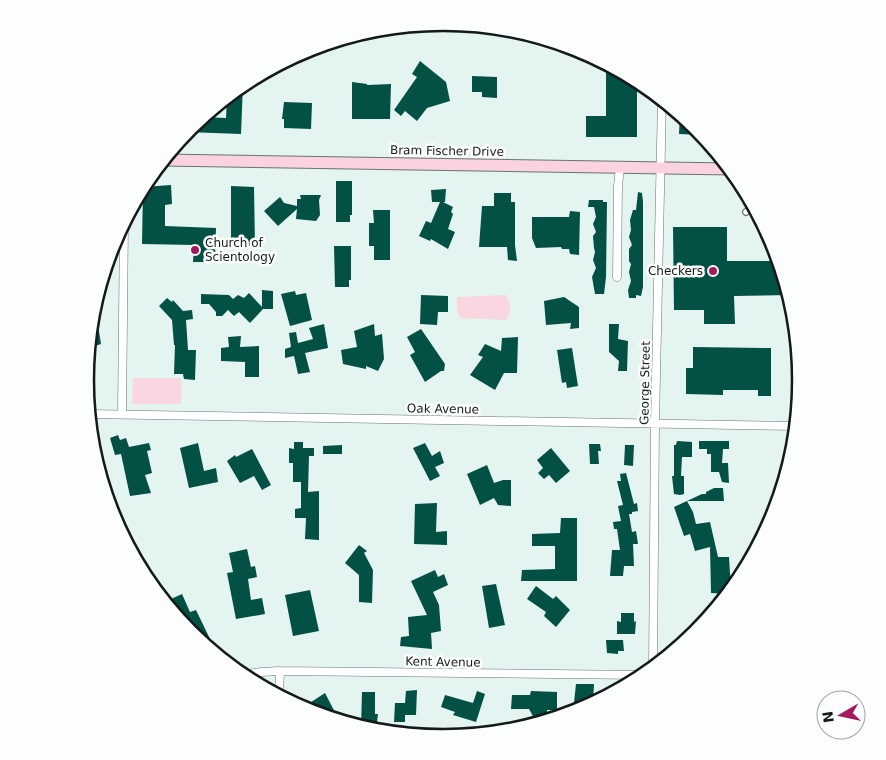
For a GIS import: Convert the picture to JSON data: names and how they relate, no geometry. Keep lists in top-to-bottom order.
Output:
{
  "streets": {
    "main road": ["Bram Fischer Drive"],
    "street": ["George Street", "Oak Avenue", "Kent Avenue"]
  },
  "crossings": [
    ["Bram Fischer Drive", "George Street"],
    ["George Street", "Oak Avenue"]
  ],
  "places": ["Church of Scientology", "Checkers"],
  "north": "left"
}
